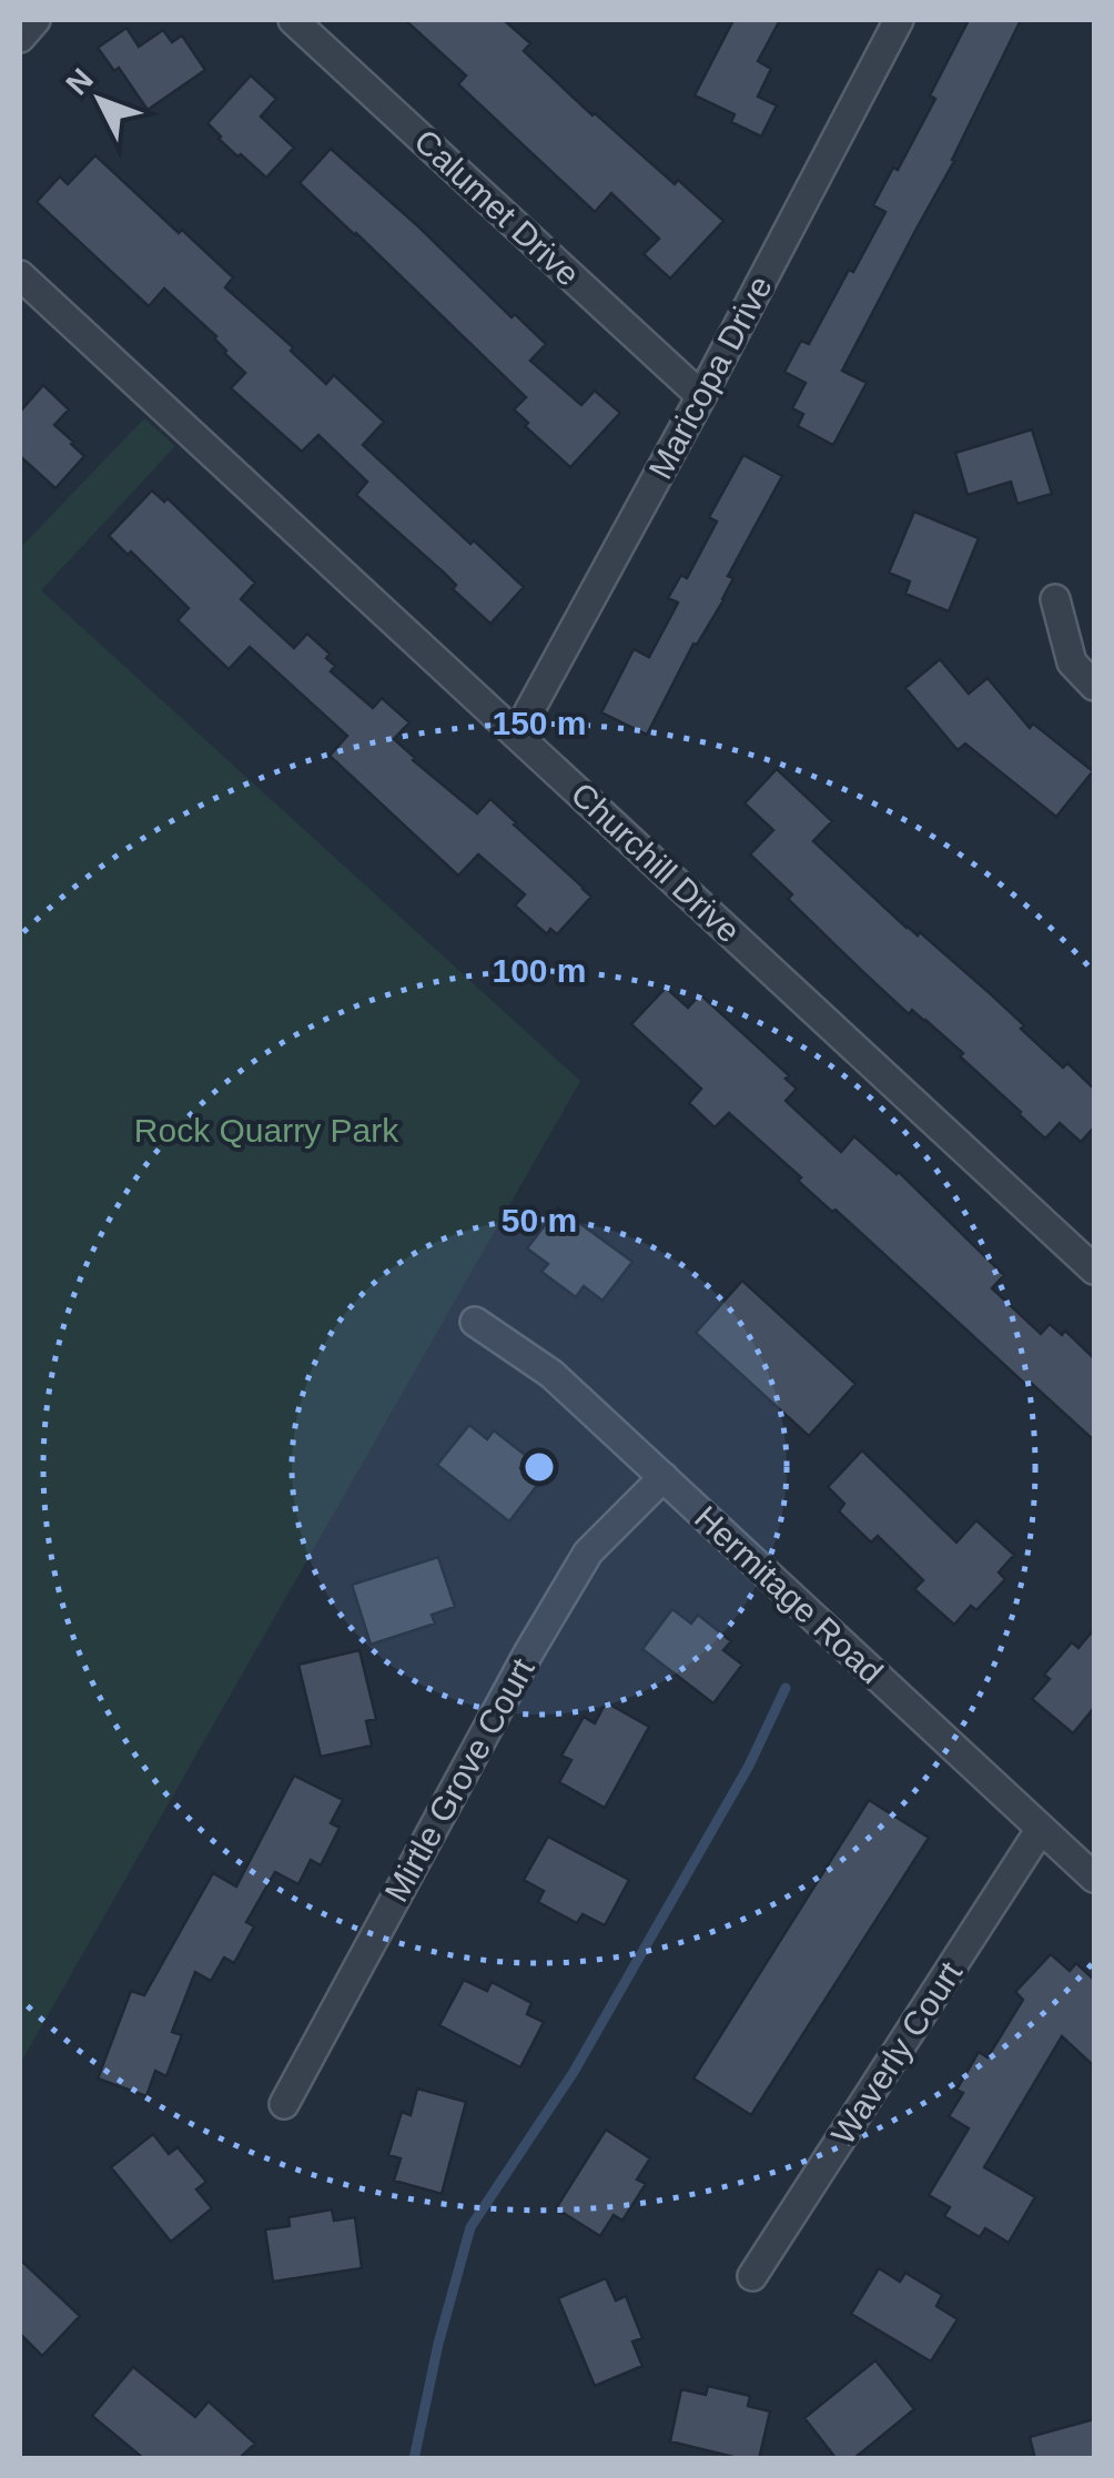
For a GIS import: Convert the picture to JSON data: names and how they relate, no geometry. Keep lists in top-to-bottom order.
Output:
{
  "streets": {
    "street": [
      "Calumet Drive",
      "Maricopa Drive",
      "Churchill Drive",
      "Hermitage Road",
      "Mirtle Grove Court",
      "Waverly Court"
    ]
  },
  "crossings": [
    ["Calumet Drive", "Maricopa Drive"],
    ["Maricopa Drive", "Churchill Drive"],
    ["Hermitage Road", "Mirtle Grove Court"],
    ["Hermitage Road", "Waverly Court"]
  ],
  "parks": ["Rock Quarry Park"],
  "north": "top left",
  "rings": ["150 m", "100 m", "50 m"]
}
